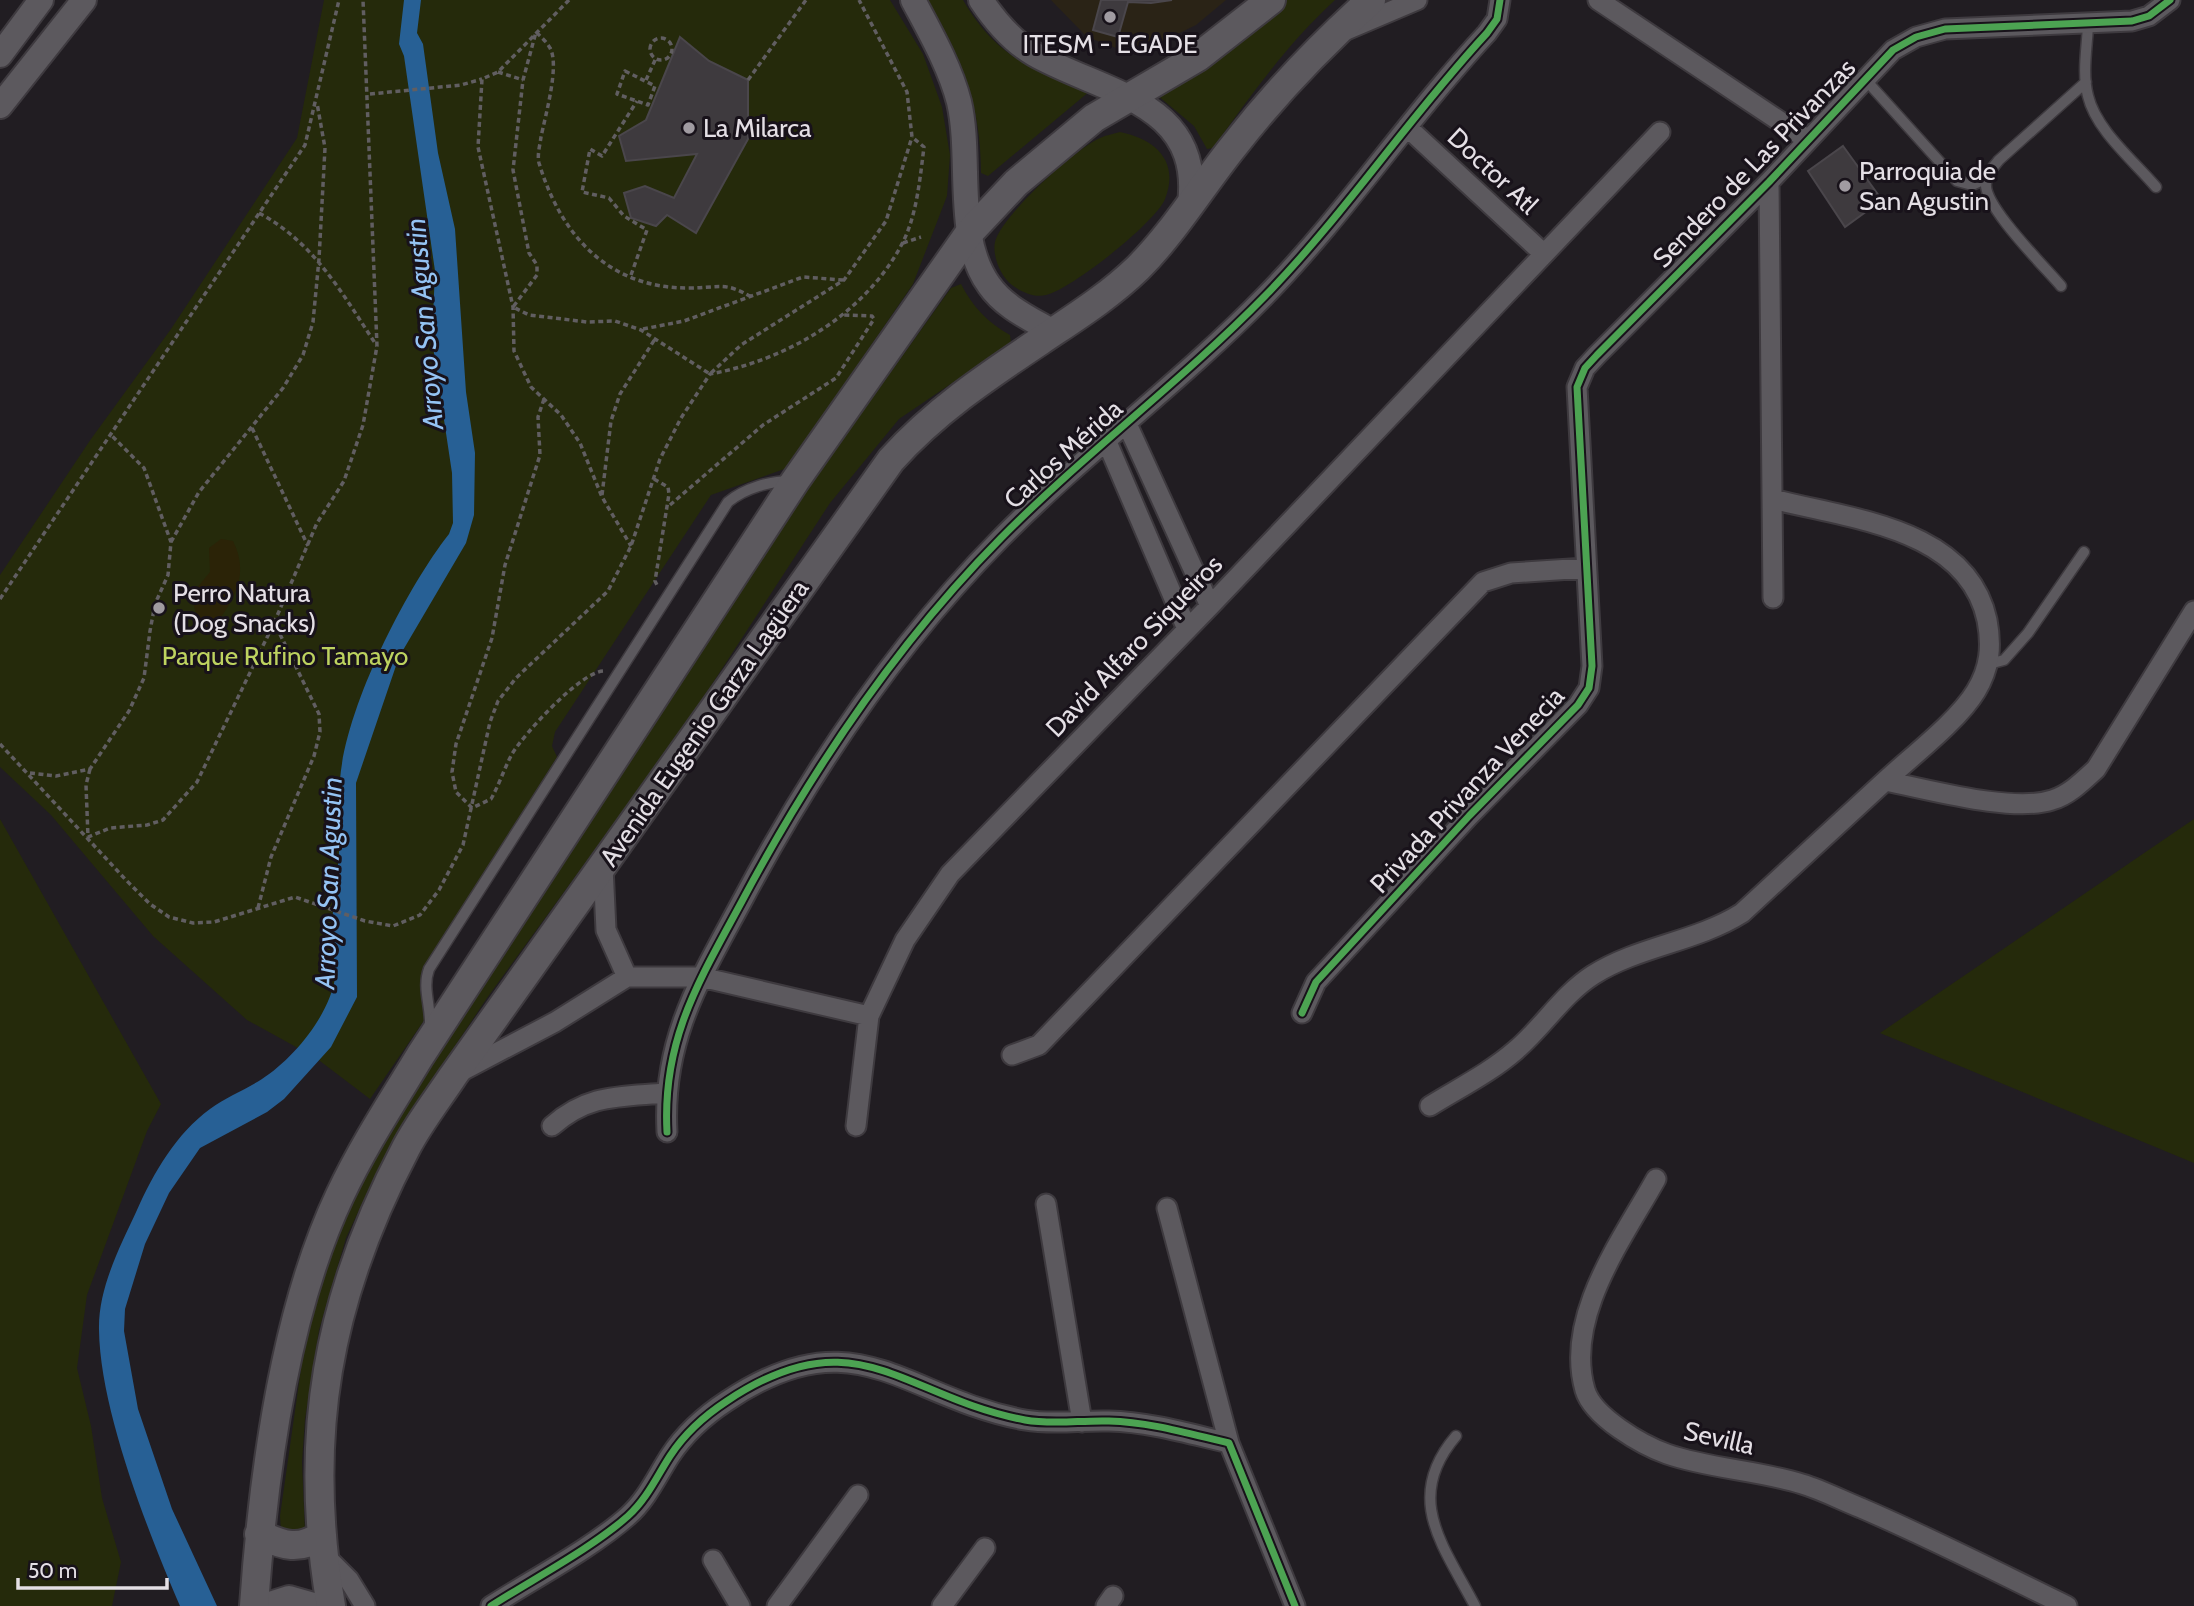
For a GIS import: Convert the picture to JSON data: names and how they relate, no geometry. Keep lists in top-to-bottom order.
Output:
{
  "streets": {
    "main road": ["Avenida Eugenio Garza Lagüera"],
    "street": [
      "Sendero de Las Privanzas",
      "Doctor Atl",
      "Carlos Mérida",
      "David Alfaro Siqueiros",
      "Privada Privanza Venecia",
      "Sevilla"
    ]
  },
  "crossings": [
    ["Sendero de Las Privanzas", "Privada Privanza Venecia"],
    ["Doctor Atl", "Carlos Mérida"],
    ["Doctor Atl", "David Alfaro Siqueiros"]
  ],
  "water": ["Arroyo San Agustin"],
  "parks": ["Parque Rufino Tamayo"],
  "places": [
    "ITESM - EGADE",
    "La Milarca",
    "Parroquia de San Agustin",
    "Perro Natura (Dog Snacks)"
  ],
  "scale_bar": "50 m"
}
